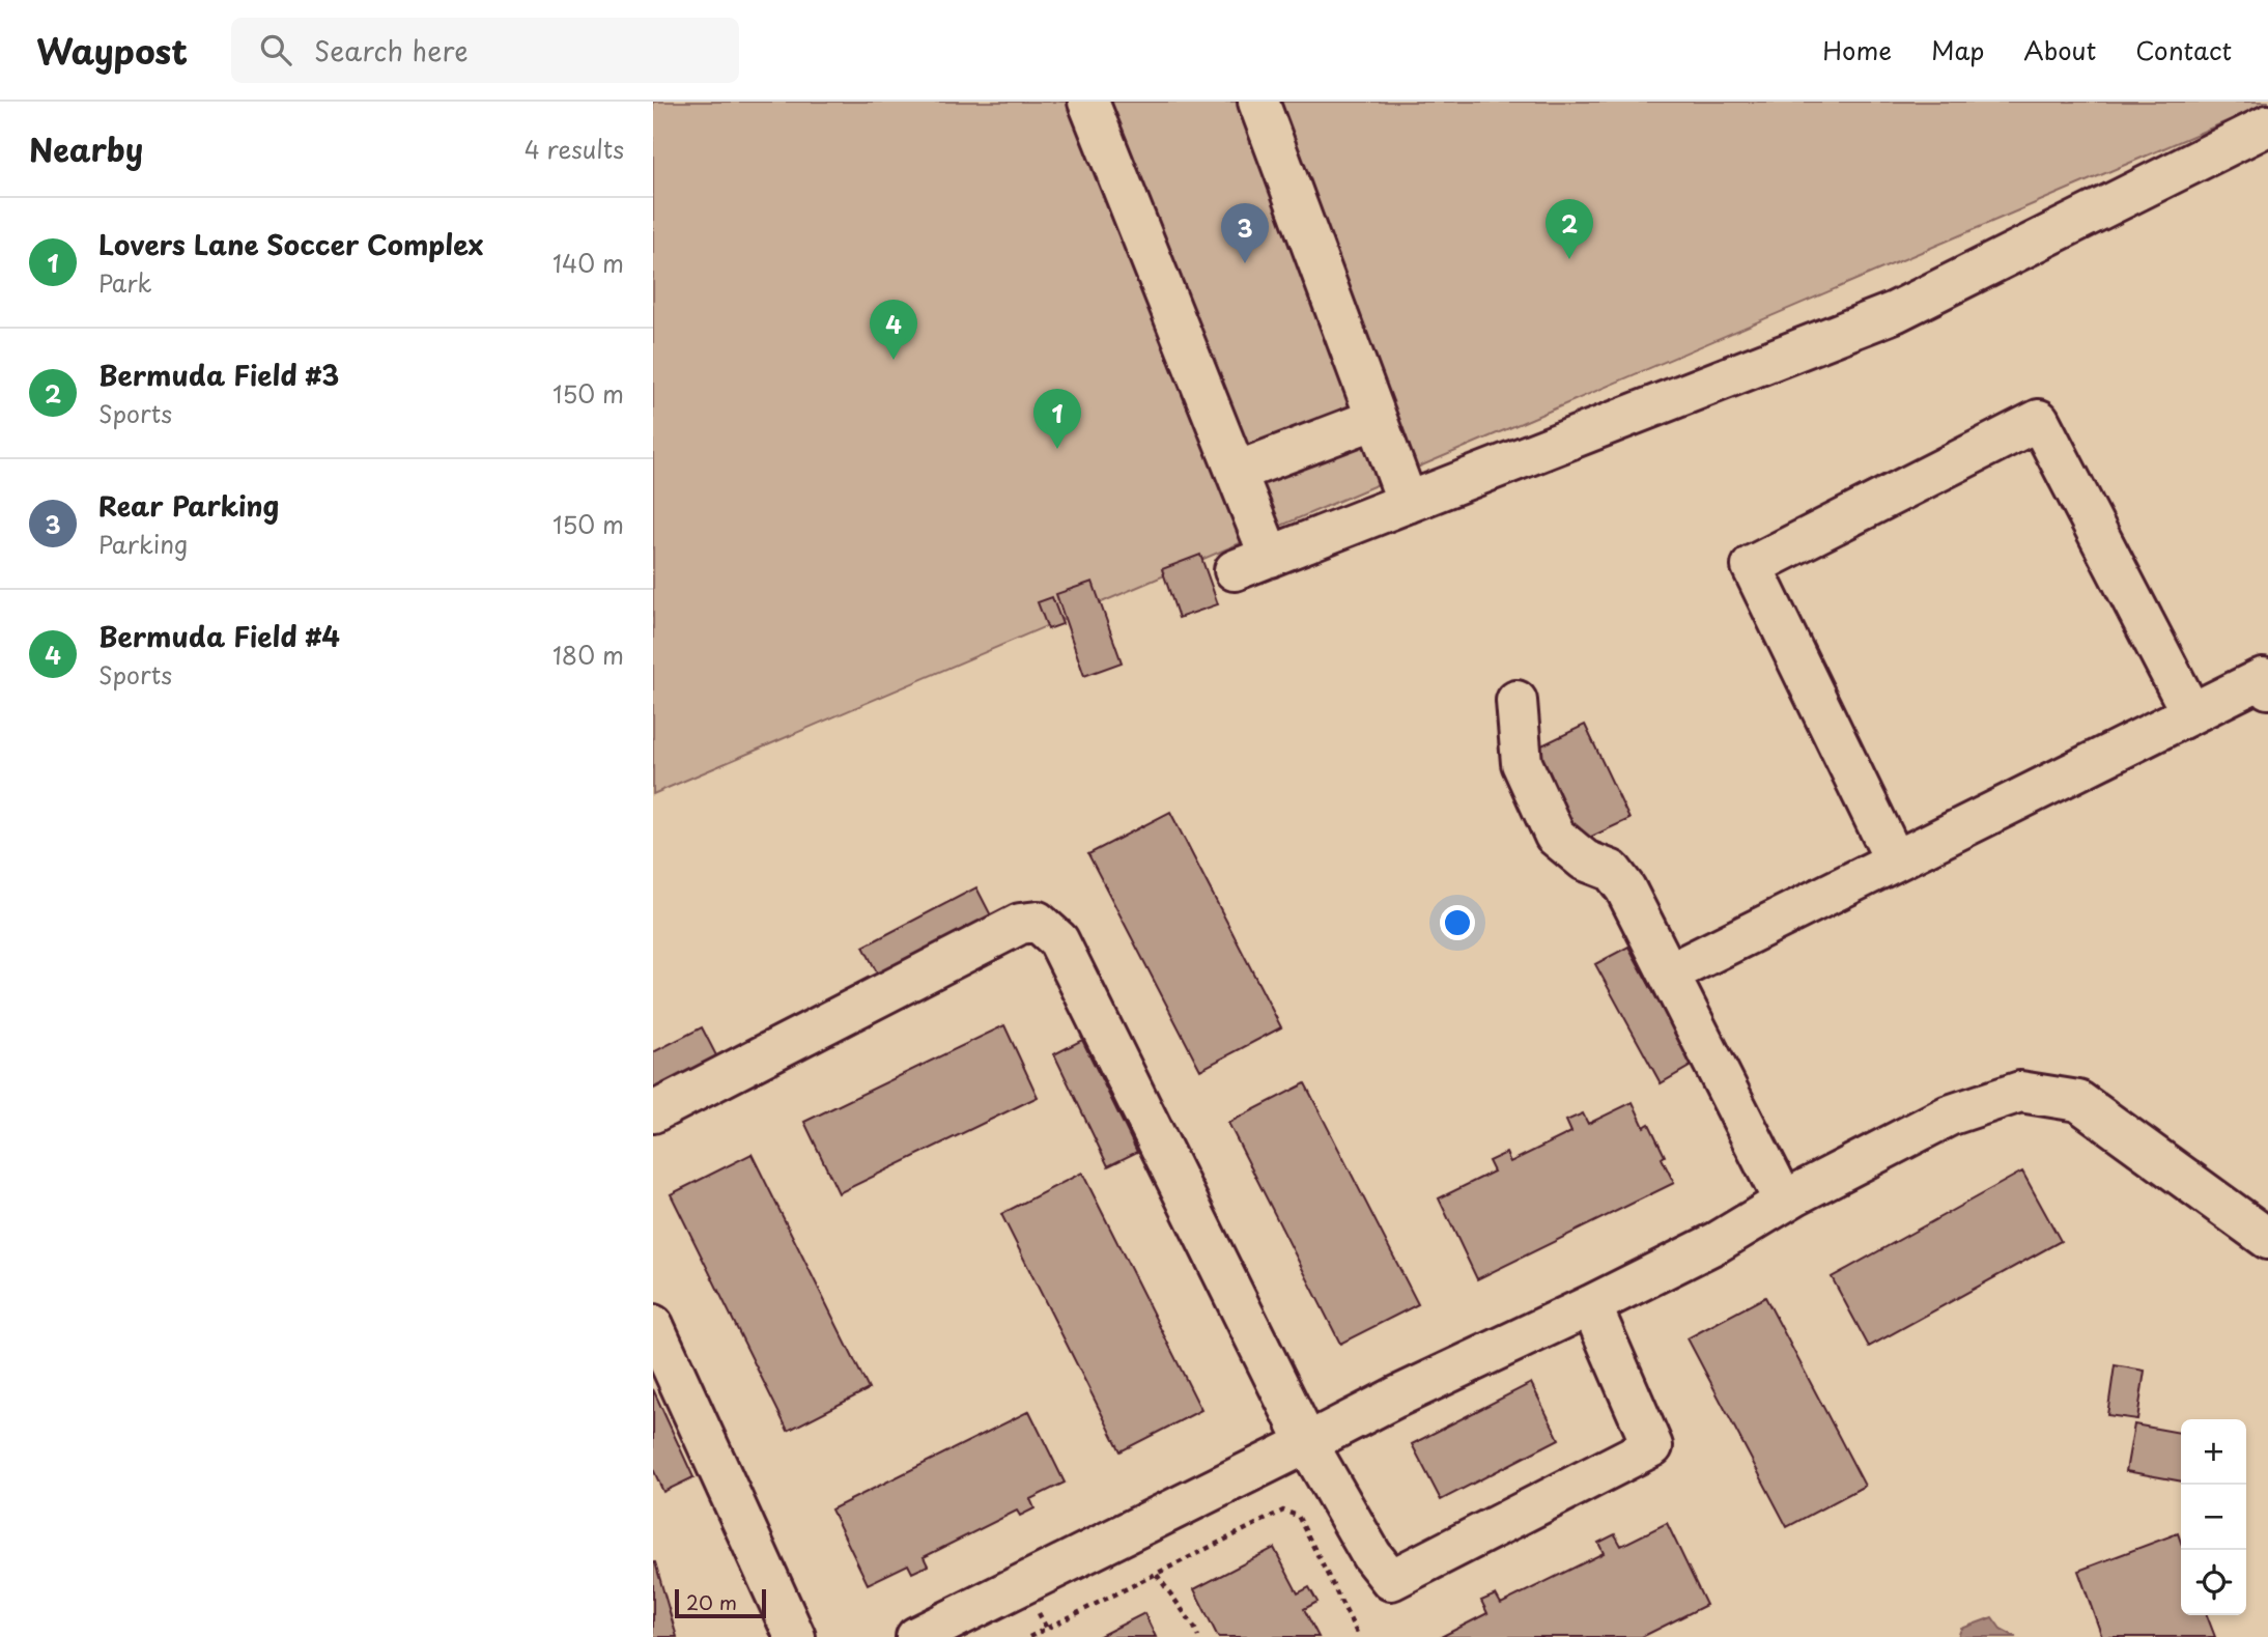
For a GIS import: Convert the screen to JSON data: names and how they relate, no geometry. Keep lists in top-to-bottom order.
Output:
{
  "scale_bar": "20 m",
  "page": {
    "header": "Waypost",
    "search": "Search here",
    "nav": [
      "Home",
      "Map",
      "About",
      "Contact"
    ],
    "heading": ["Nearby", "4 results"],
    "list": [
      {
        "mark": "1",
        "name": "Lovers Lane Soccer Complex",
        "note": "Park",
        "value": "140 m"
      },
      {
        "mark": "2",
        "name": "Bermuda Field #3",
        "note": "Sports",
        "value": "150 m"
      },
      {
        "mark": "3",
        "name": "Rear Parking",
        "note": "Parking",
        "value": "150 m"
      },
      {
        "mark": "4",
        "name": "Bermuda Field #4",
        "note": "Sports",
        "value": "180 m"
      }
    ],
    "pins": [
      "2",
      "3",
      "4",
      "1"
    ],
    "map_buttons": ["+", "−"],
    "scale": "20 m"
  }
}
